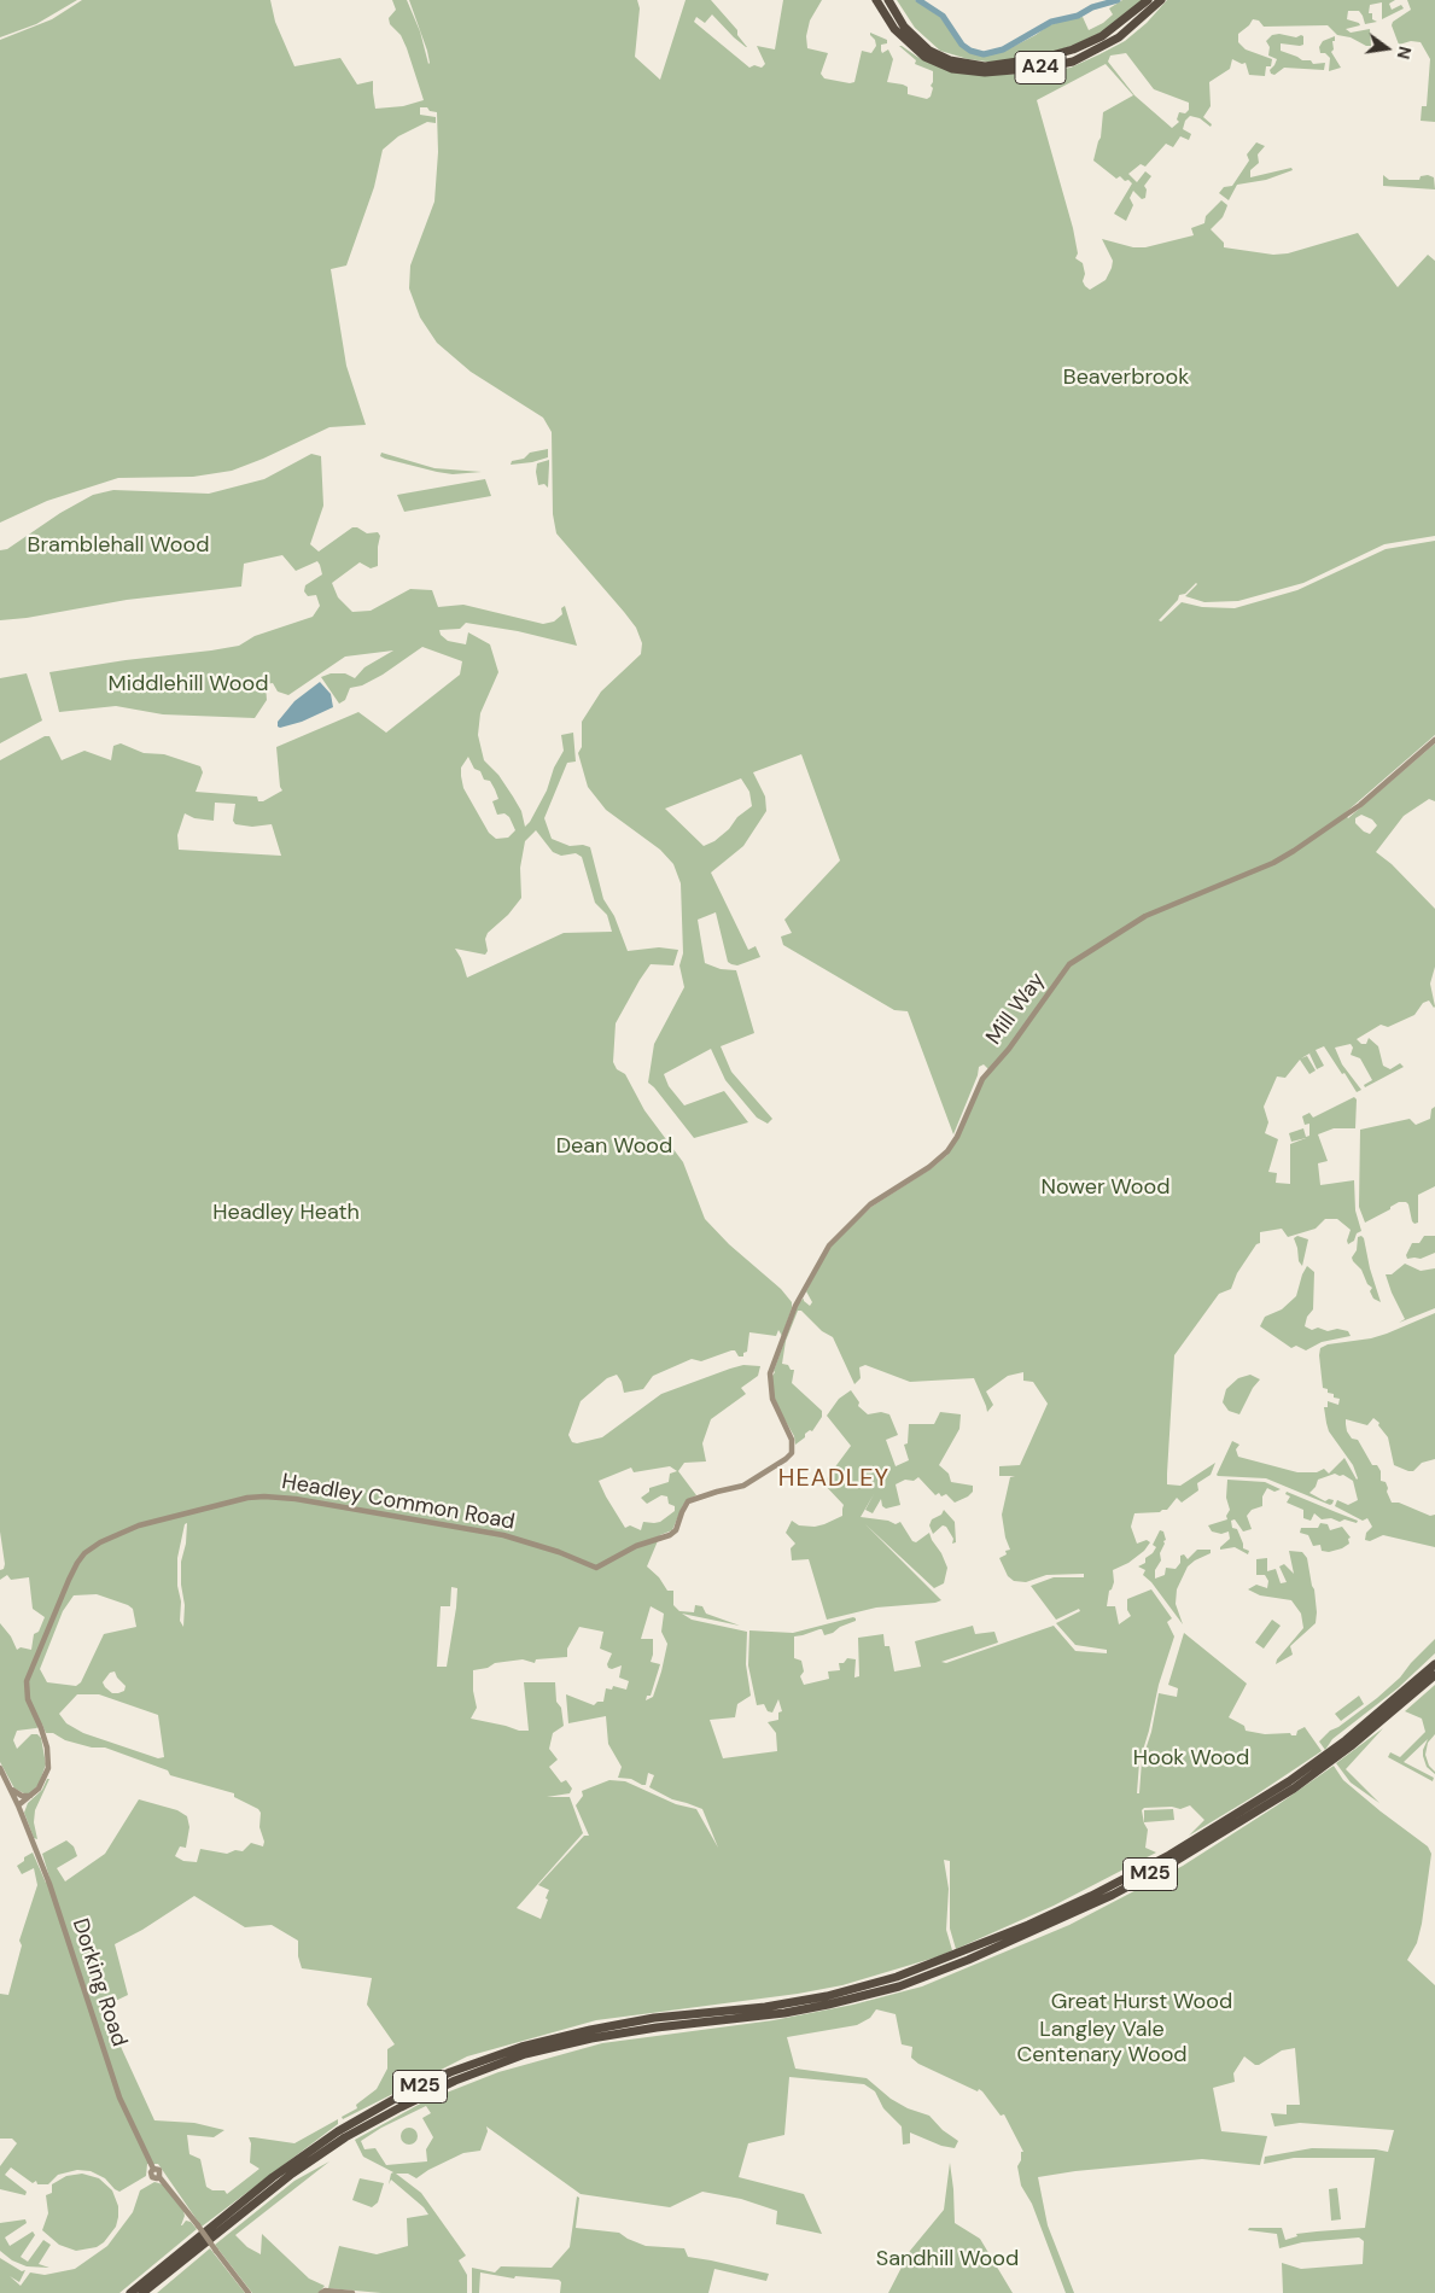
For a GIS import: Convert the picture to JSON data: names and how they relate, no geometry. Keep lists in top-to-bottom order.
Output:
{
  "streets": {
    "highway": ["A24", "M25"],
    "main road": ["Mill Way", "Headley Common Road", "Dorking Road"]
  },
  "crossings": [
    ["Mill Way", "Headley Common Road"],
    ["Headley Common Road", "Dorking Road"]
  ],
  "districts": ["HEADLEY"],
  "parks": [
    "Beaverbrook",
    "Bramblehall Wood",
    "Middlehill Wood",
    "Dean Wood",
    "Nower Wood",
    "Headley Heath",
    "Hook Wood",
    "Great Hurst Wood",
    "Langley Vale Centenary Wood",
    "Sandhill Wood"
  ],
  "north": "right"
}
